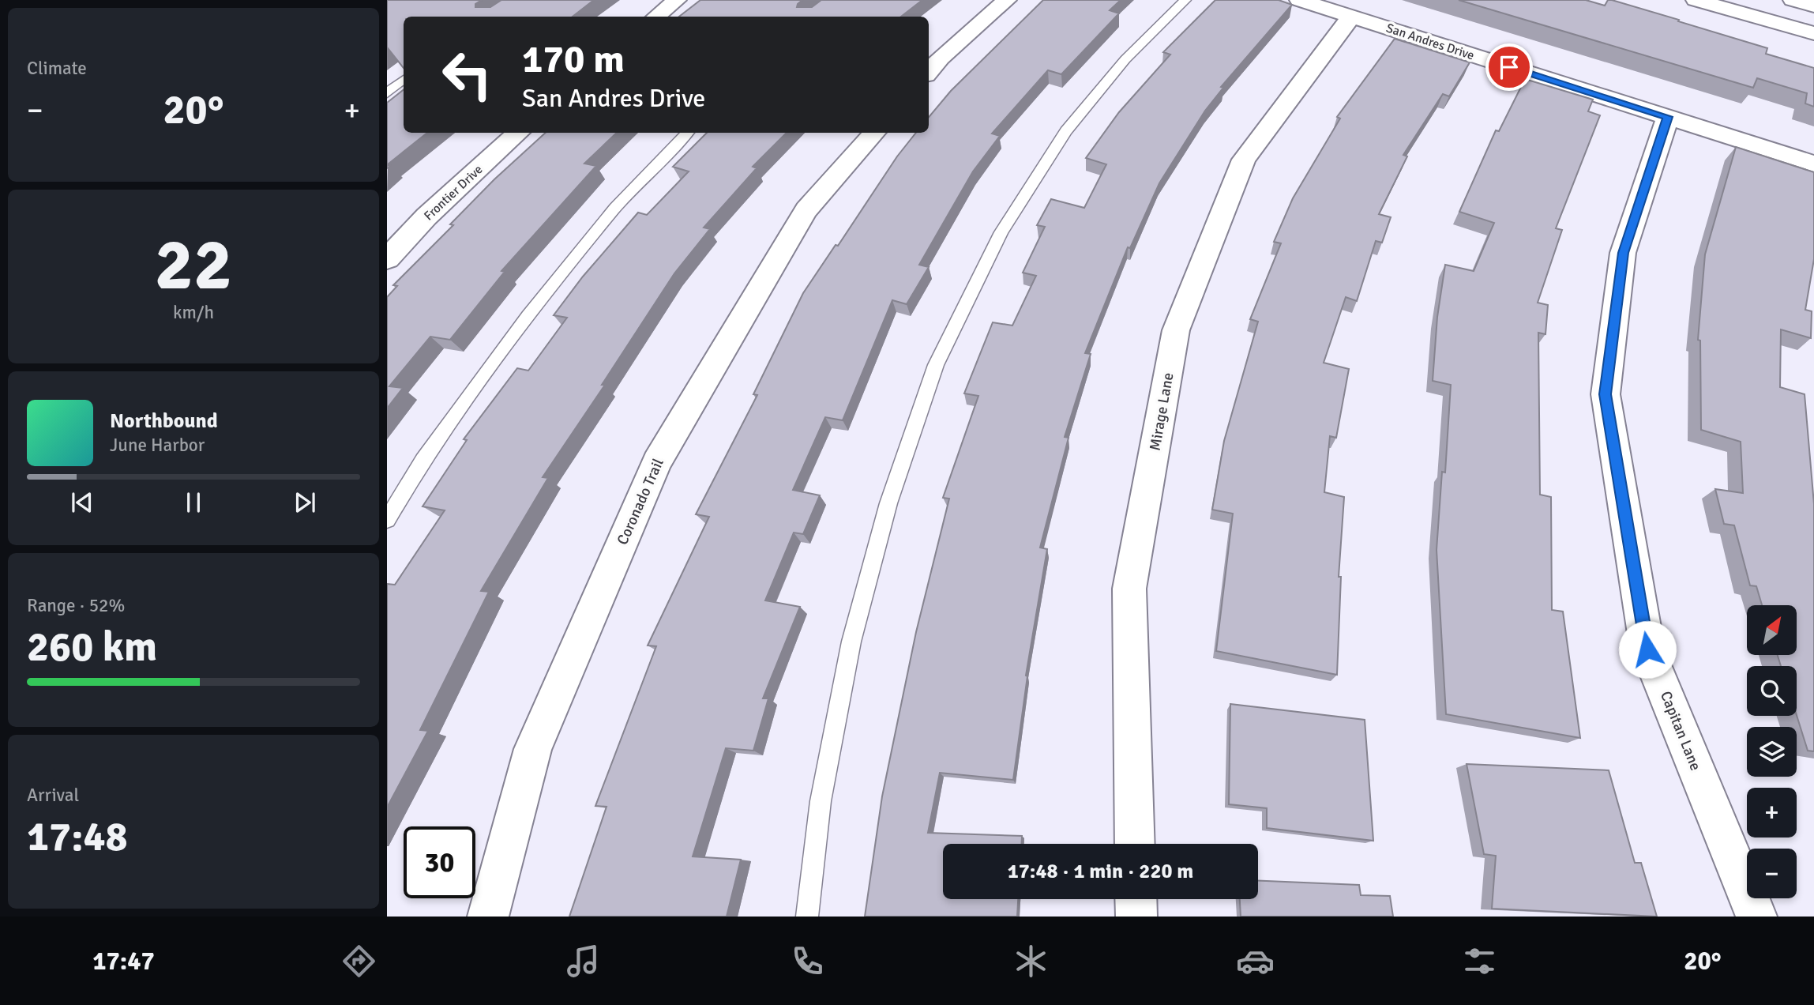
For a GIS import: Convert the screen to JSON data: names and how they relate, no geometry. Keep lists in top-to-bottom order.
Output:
{
  "streets": {
    "street": [
      "San Andres Drive",
      "Frontier Drive",
      "Mirage Lane",
      "Coronado Trail",
      "Capitan Lane"
    ]
  },
  "crossings": [
    ["San Andres Drive", "Mirage Lane"],
    ["San Andres Drive", "Capitan Lane"]
  ],
  "north": "top right",
  "page": {
    "tile": [
      "Climate",
      ["22", "km/h"],
      ["Range · 52%", "260 km"],
      ["Arrival", "17:48"]
    ],
    "turn": ["170 m", "San Andres Drive"],
    "heat": ["−", "20°", "+"],
    "song": ["Northbound", "June Harbor"],
    "map_buttons": ["+", "−"],
    "limit": "30",
    "trip": "17:48 · 1 min · 220 m",
    "tabs": ["17:47", "20°"]
  }
}
